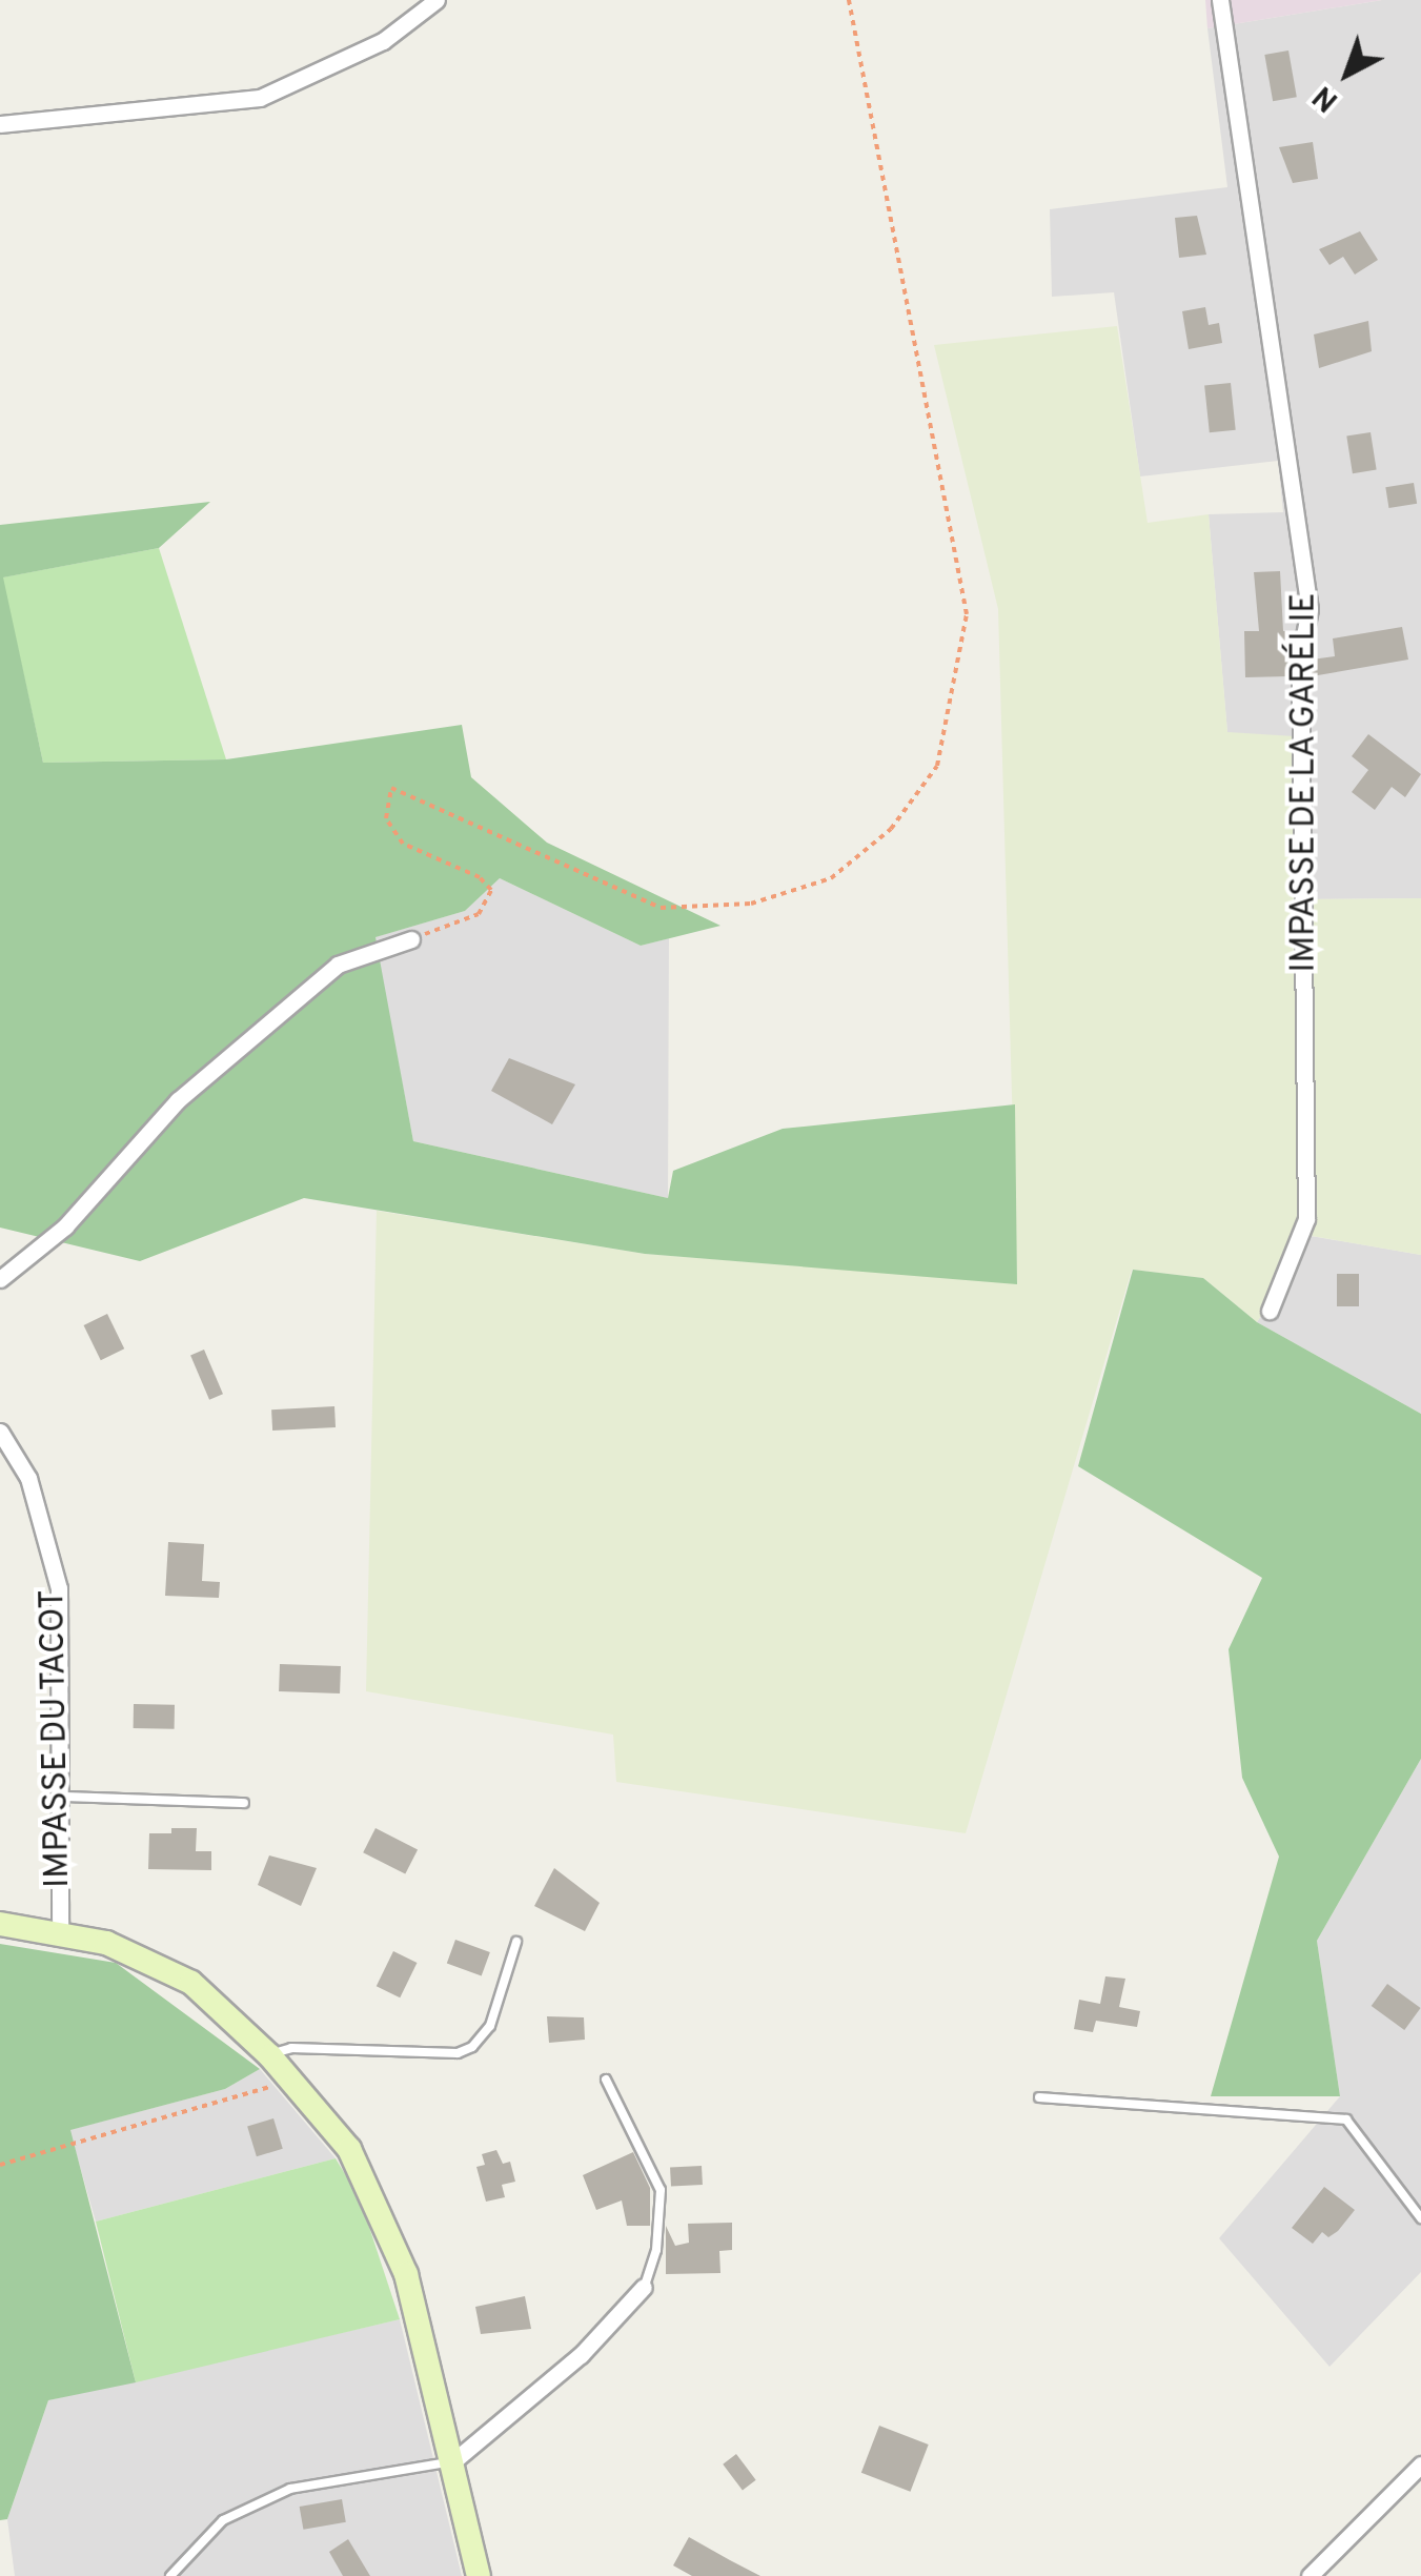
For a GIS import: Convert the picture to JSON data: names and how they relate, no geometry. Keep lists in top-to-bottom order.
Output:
{
  "streets": {
    "street": ["IMPASSE DE LA GARÉLIE", "IMPASSE DU TACOT"]
  },
  "north": "bottom left"
}
